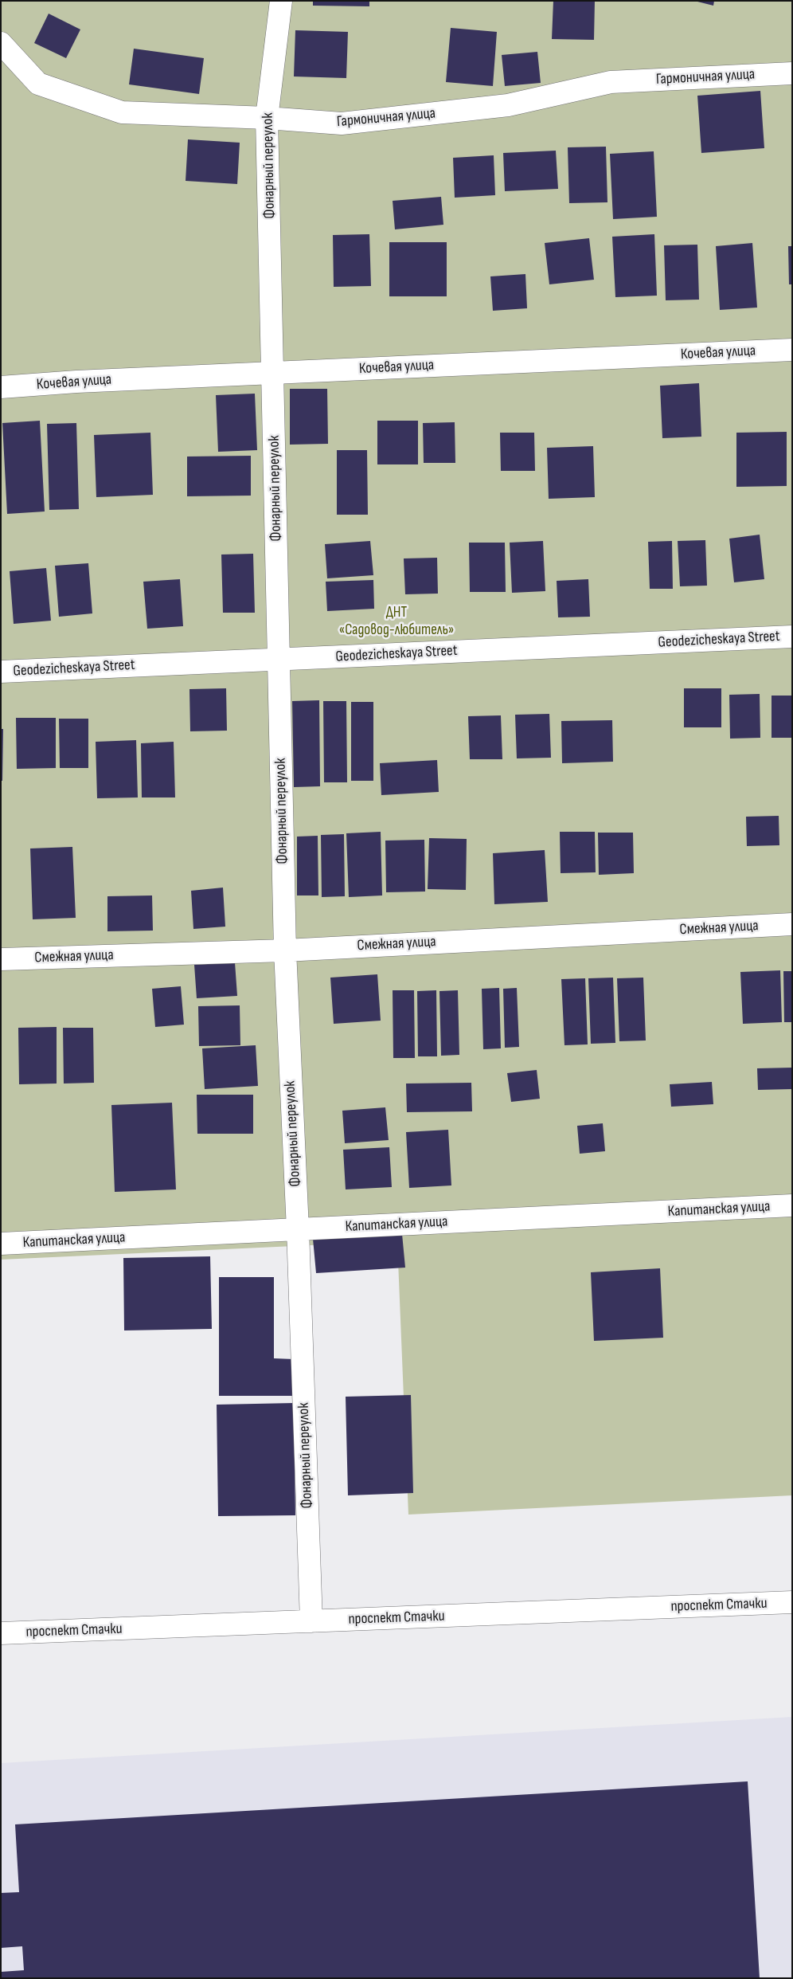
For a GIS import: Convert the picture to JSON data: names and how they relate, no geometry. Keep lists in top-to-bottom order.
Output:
{
  "streets": {
    "street": [
      "Гармоничная улица",
      "Фонарный переулок",
      "Кочевая улица",
      "Geodezicheskaya Street",
      "Смежная улица",
      "Капитанская улица",
      "проспект Стачки"
    ]
  },
  "crossings": [
    ["Гармоничная улица", "Фонарный переулок"],
    ["Фонарный переулок", "Кочевая улица"],
    ["Фонарный переулок", "Geodezicheskaya Street"],
    ["Фонарный переулок", "Смежная улица"],
    ["Фонарный переулок", "Капитанская улица"],
    ["Фонарный переулок", "проспект Стачки"]
  ],
  "parks": ["ДНТ «Садовод-любитель»"]
}
